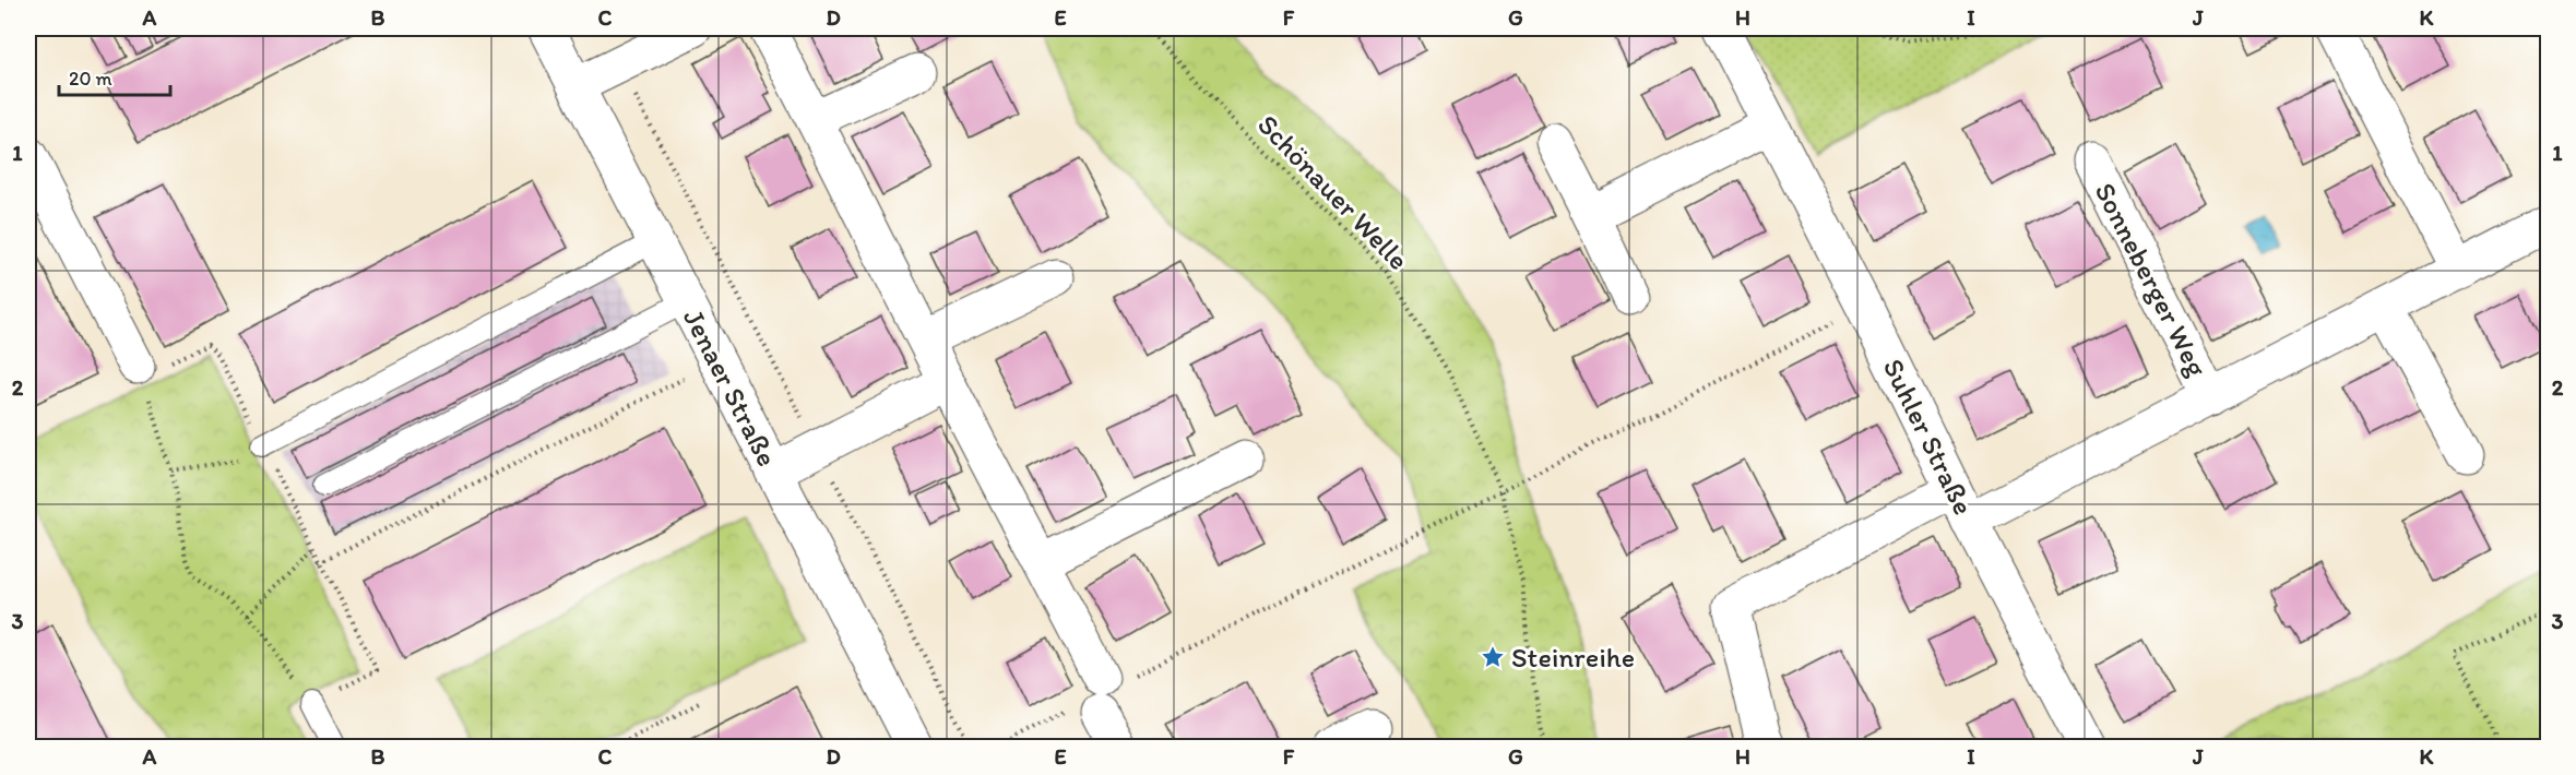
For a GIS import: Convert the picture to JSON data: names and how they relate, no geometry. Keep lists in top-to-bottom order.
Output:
{
  "streets": {
    "street": ["Sonneberger Weg", "Jenaer Straße", "Suhler Straße"],
    "path": ["Schönauer Welle"]
  },
  "crossings": [
    ["Sonneberger Weg", "Suhler Straße"]
  ],
  "places": {
    "place": ["Steinreihe"]
  },
  "scale_bar": "20 m",
  "grid": {
    "columns": [
      "A",
      "B",
      "C",
      "D",
      "E",
      "F",
      "G",
      "H",
      "I",
      "J",
      "K"
    ],
    "rows": ["1", "2", "3"]
  }
}
